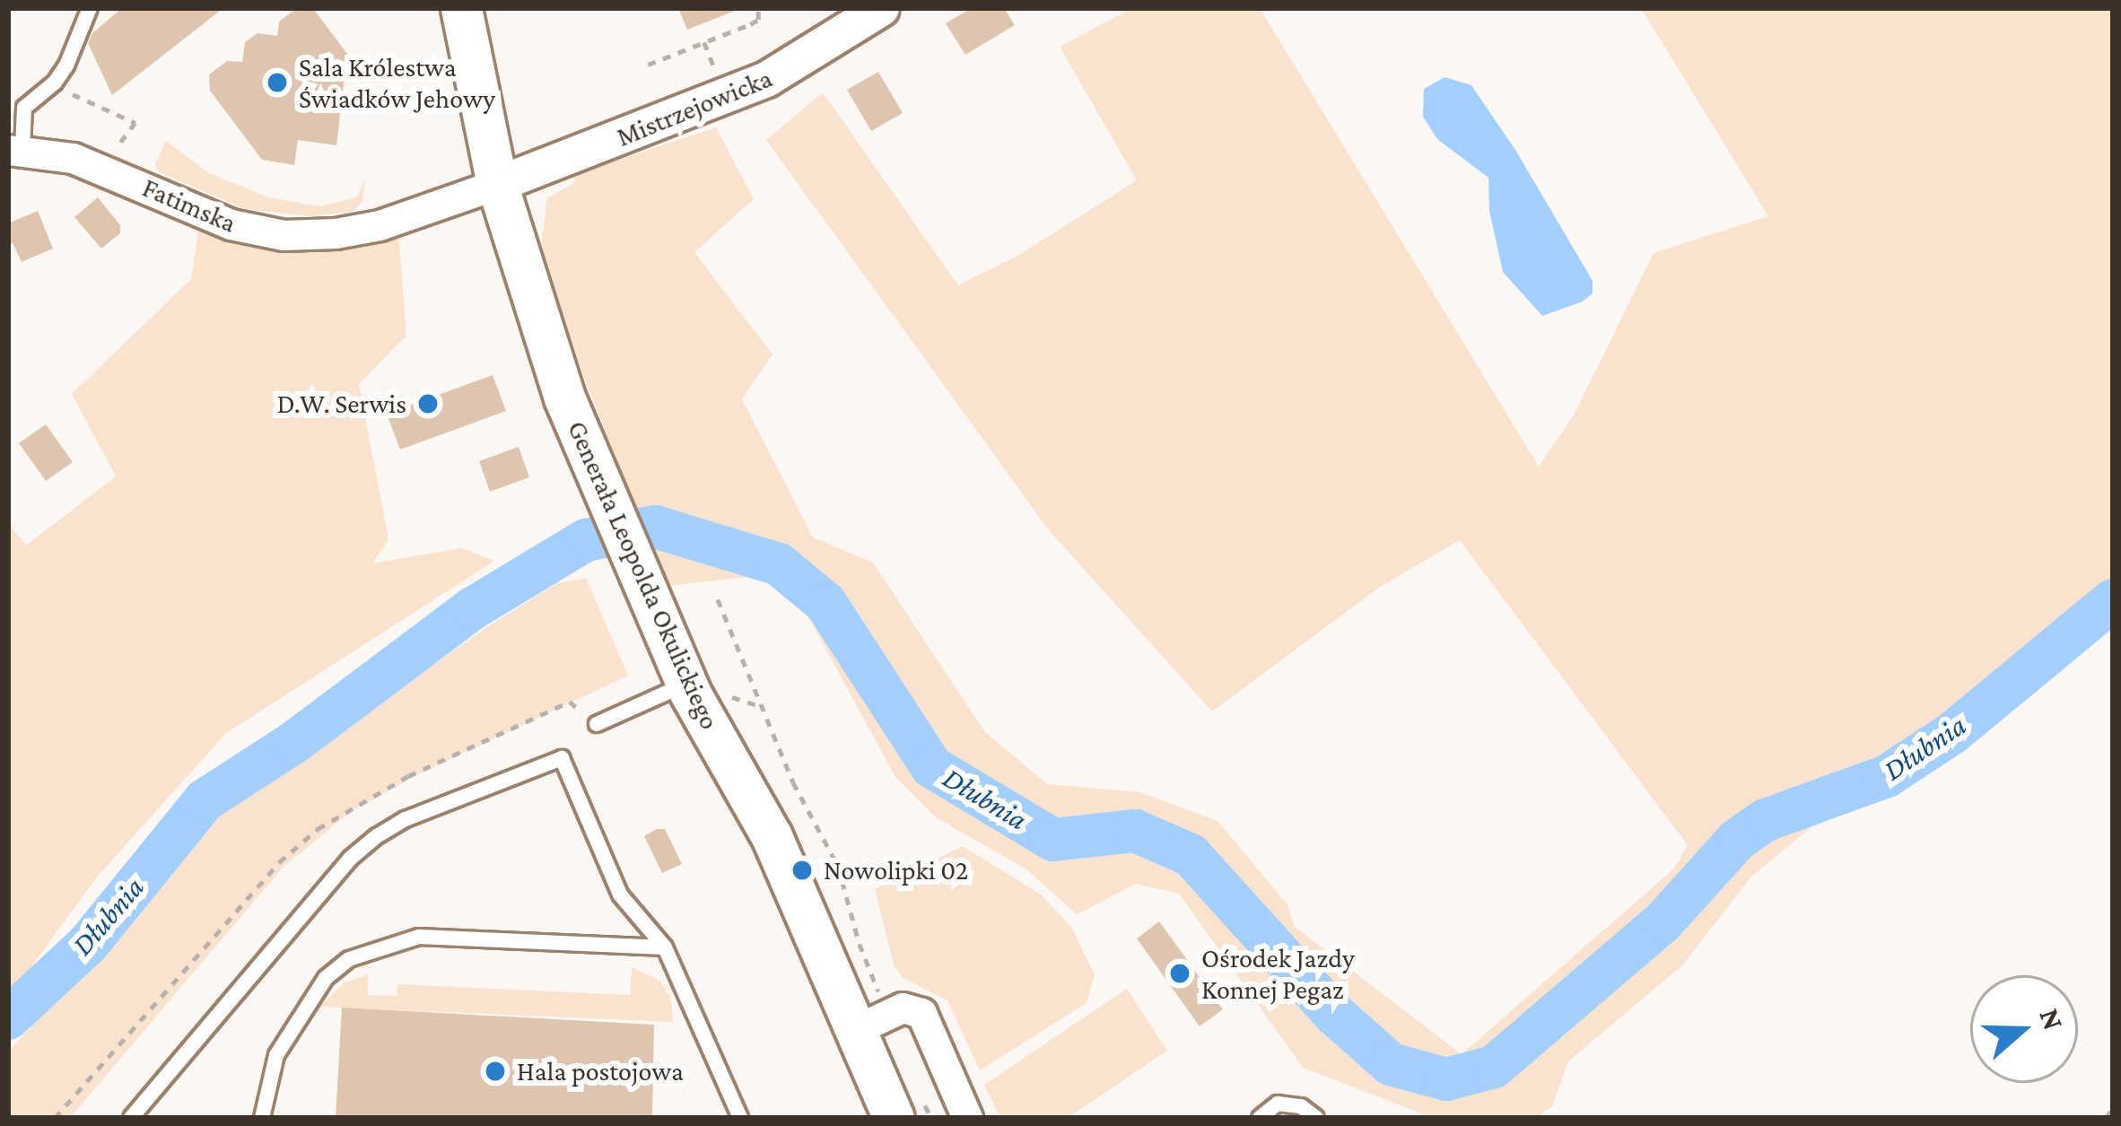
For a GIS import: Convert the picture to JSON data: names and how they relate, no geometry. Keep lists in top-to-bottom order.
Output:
{
  "streets": {
    "main road": ["Generała Leopolda Okulickiego"],
    "street": ["Mistrzejowicka", "Fatimska"]
  },
  "crossings": [
    ["Mistrzejowicka", "Fatimska"],
    ["Mistrzejowicka", "Generała Leopolda Okulickiego"],
    ["Fatimska", "Generała Leopolda Okulickiego"]
  ],
  "water": ["Dłubnia"],
  "places": [
    "Sala Królestwa Świadków Jehowy",
    "D.W. Serwis",
    "Nowolipki 02",
    "Ośrodek Jazdy Konnej Pegaz",
    "Hala postojowa"
  ],
  "north": "right"
}
